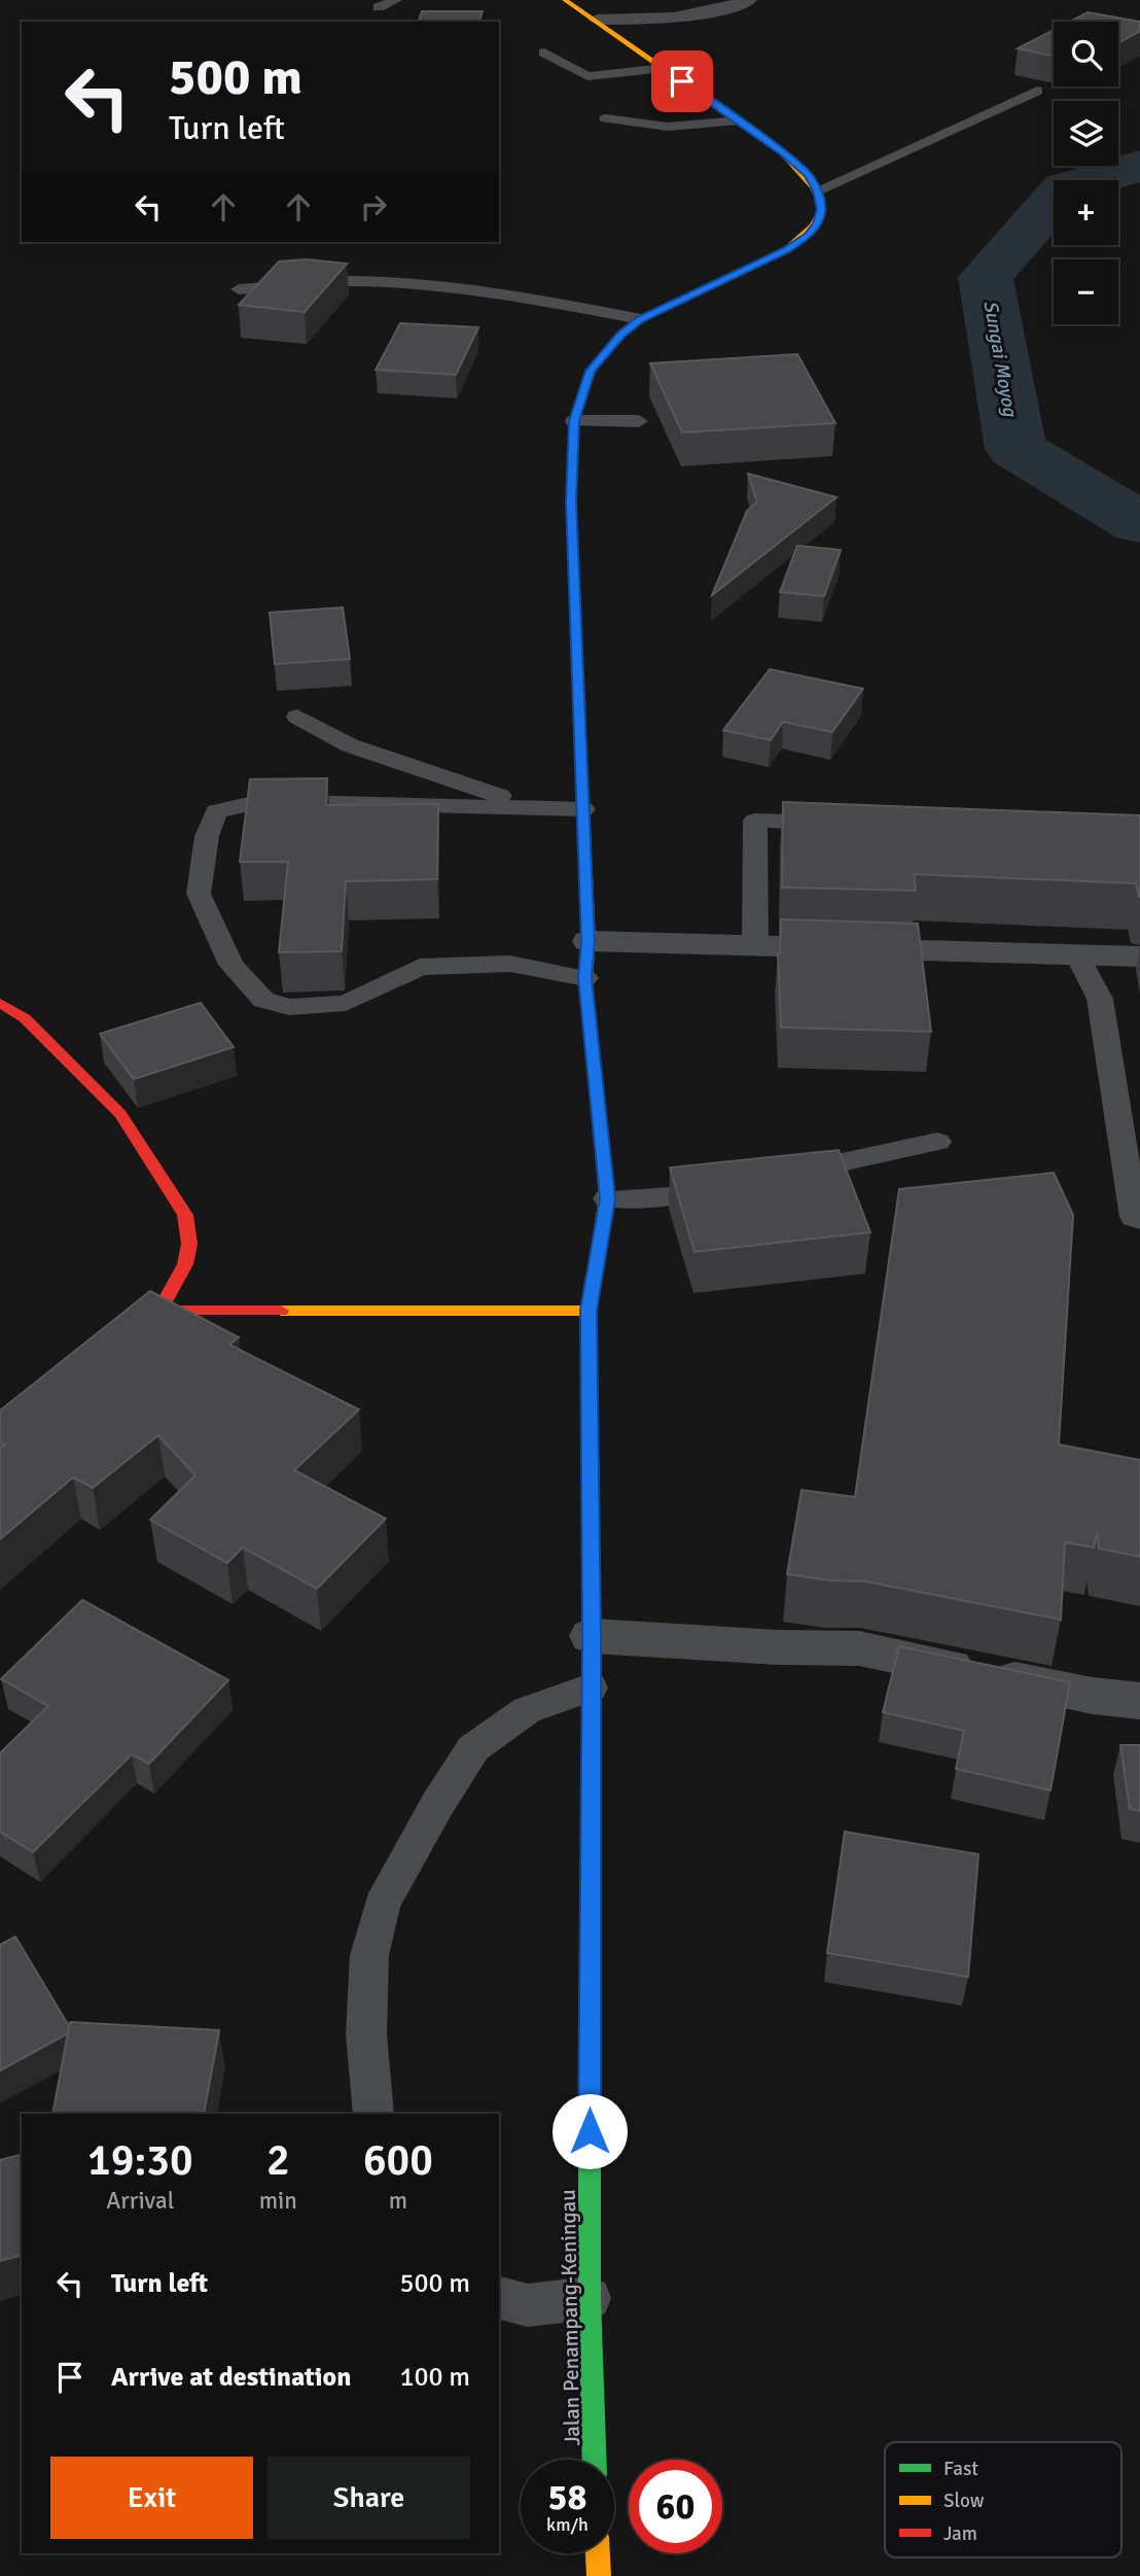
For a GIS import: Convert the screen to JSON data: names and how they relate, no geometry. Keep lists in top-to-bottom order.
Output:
{
  "streets": {
    "main road": ["Jalan Penampang-Keningau"]
  },
  "water": ["Sungai Moyog"],
  "legend": ["Fast", "Slow", "Jam"],
  "page": {
    "map_buttons": ["+", "−"],
    "turn": ["500 m", "Turn left"],
    "eta": [
      "19:30",
      "Arrival",
      "2",
      "min",
      "600",
      "m"
    ],
    "list": [
      {
        "name": "Turn left",
        "value": "500 m"
      },
      {
        "name": "Arrive at destination",
        "value": "100 m"
      }
    ],
    "buttons": ["Exit", "Share"],
    "speed": "58 km/h",
    "limit": "60"
  }
}
